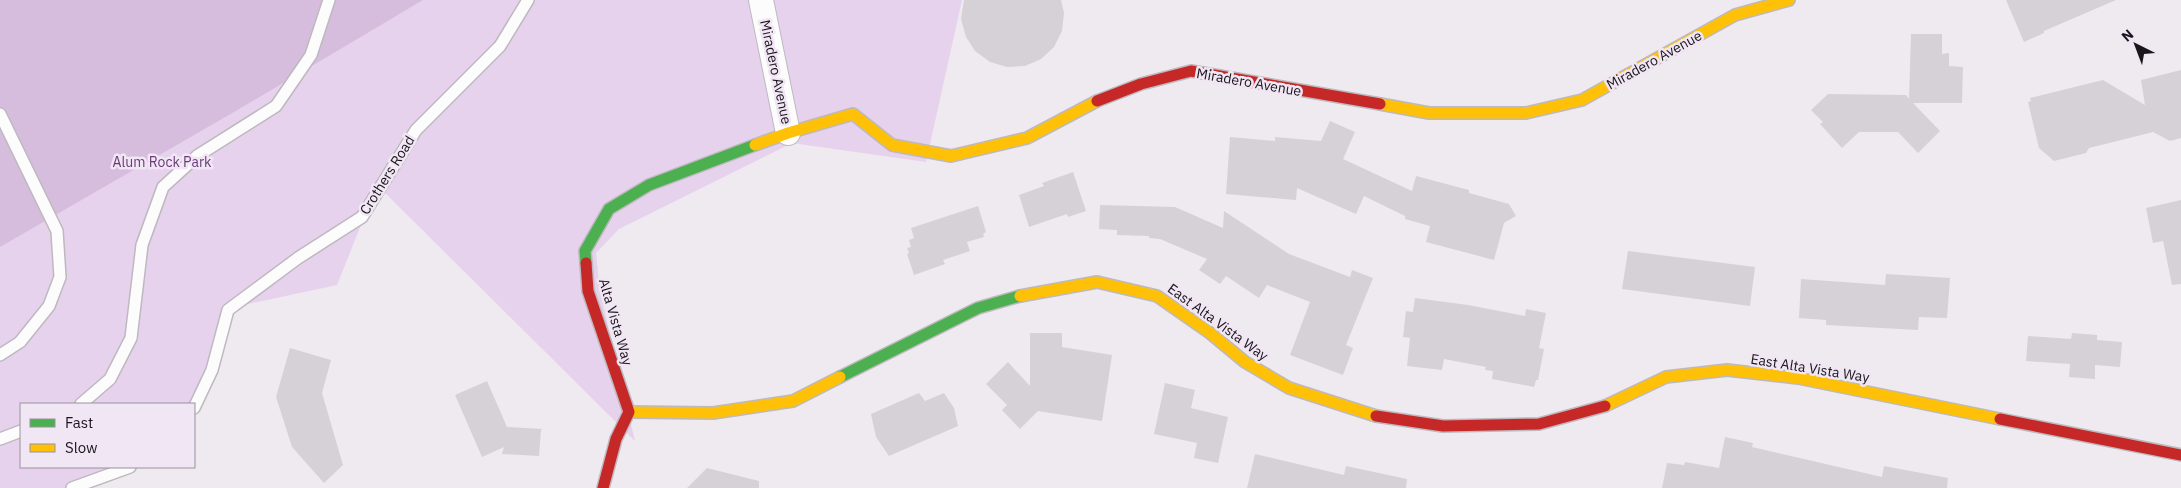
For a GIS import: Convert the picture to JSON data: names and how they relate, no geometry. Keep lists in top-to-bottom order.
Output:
{
  "streets": {
    "street": ["Miradero Avenue", "Alta Vista Way", "East Alta Vista Way"],
    "lane": ["Crothers Road"]
  },
  "crossings": [
    ["Miradero Avenue", "Alta Vista Way"],
    ["Alta Vista Way", "East Alta Vista Way"]
  ],
  "parks": ["Alum Rock Park"],
  "legend": ["Fast", "Slow"],
  "north": "top left"
}
